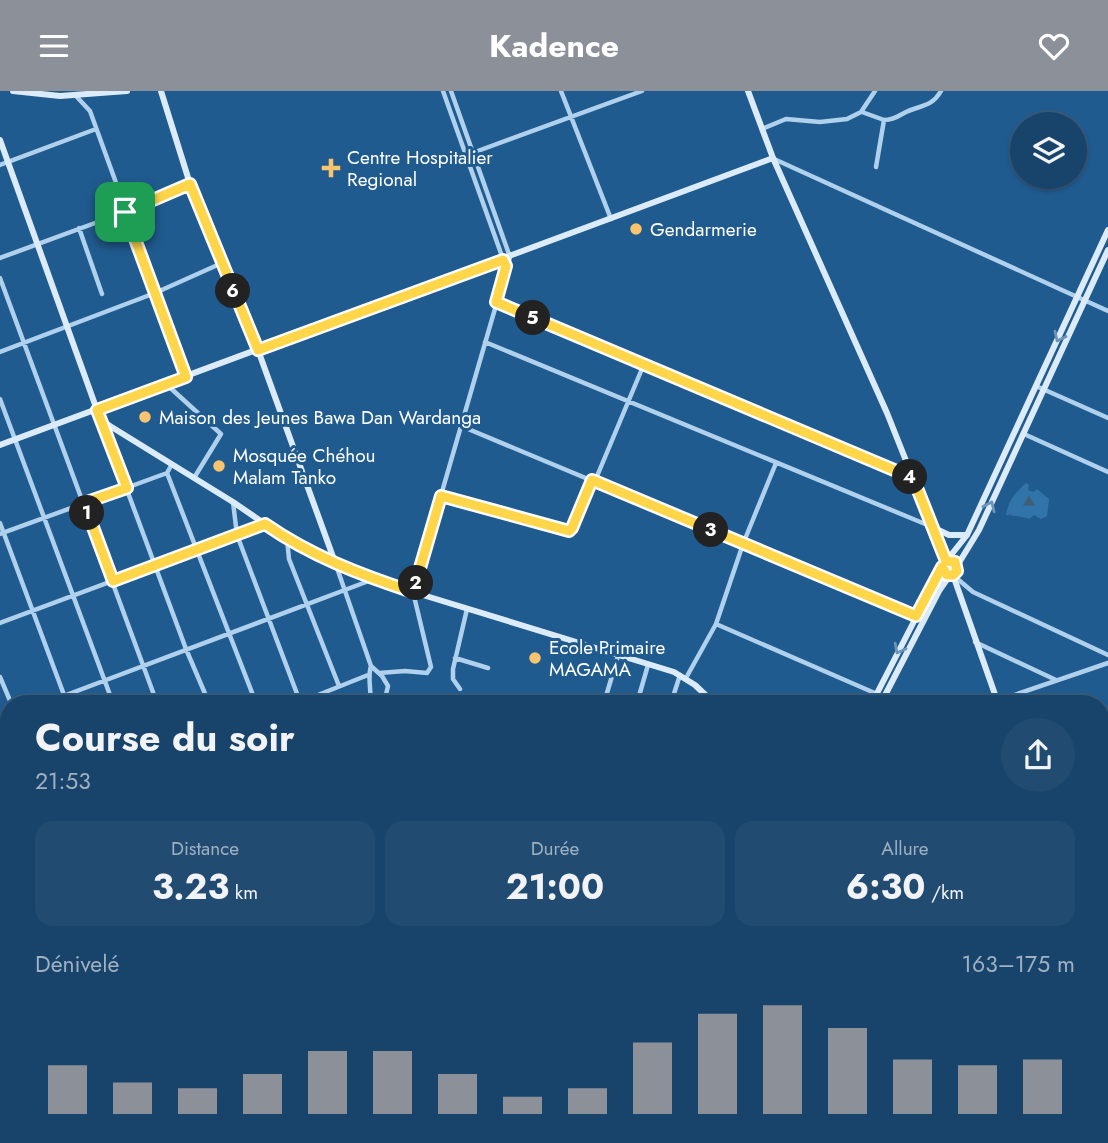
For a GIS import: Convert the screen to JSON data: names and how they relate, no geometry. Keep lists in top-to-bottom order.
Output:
{
  "places": {
    "health": ["Centre Hospitalier Regional"],
    "other": [
      "Gendarmerie",
      "Maison des Jeunes Bawa Dan Wardanga",
      "Mosquée Chéhou Malam Tanko",
      "Ecole Primaire MAGAMA"
    ]
  },
  "page": {
    "header": "Kadence",
    "pins": [
      "6",
      "5",
      "4",
      "1",
      "3",
      "2"
    ],
    "heading": ["Course du soir", "21:53"],
    "stats": [
      ["Distance", "3.23 km"],
      ["Durée", "21:00"],
      ["Allure", "6:30 /km"]
    ],
    "chart": ["Dénivelé", "163–175 m"]
  }
}
